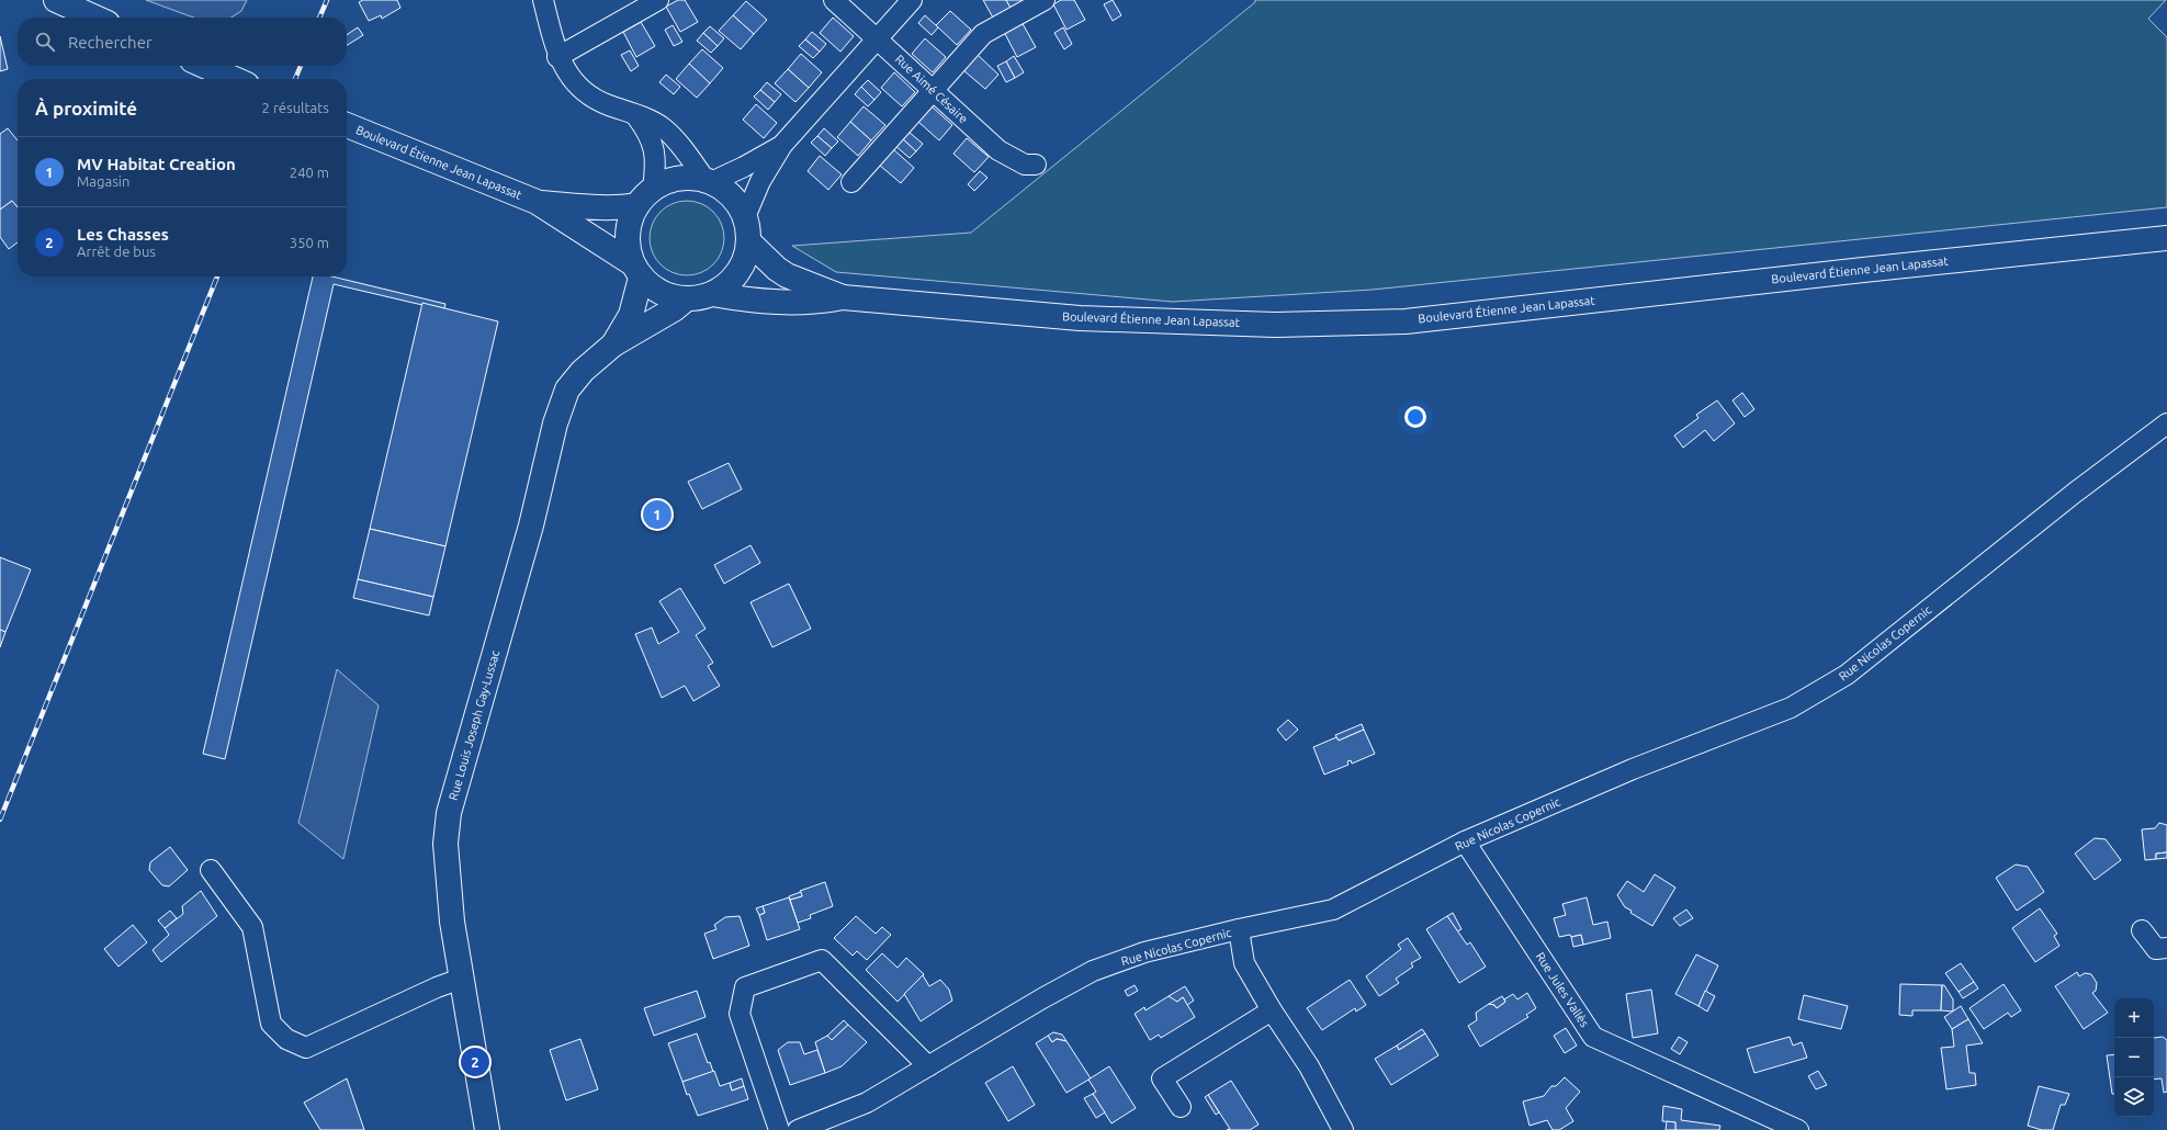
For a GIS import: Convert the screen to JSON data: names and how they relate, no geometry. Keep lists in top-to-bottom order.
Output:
{
  "streets": {
    "main road": ["Boulevard Étienne Jean Lapassat", "Rue Louis Joseph Gay-Lussac"],
    "street": ["Rue Aimé Césaire", "Rue Nicolas Copernic", "Rue Jules Vallès"]
  },
  "crossings": [
    ["Boulevard Étienne Jean Lapassat", "Rue Louis Joseph Gay-Lussac"],
    ["Rue Nicolas Copernic", "Rue Jules Vallès"]
  ],
  "page": {
    "search": "Rechercher",
    "heading": ["À proximité", "2 résultats"],
    "list": [
      {
        "mark": "1",
        "name": "MV Habitat Creation",
        "note": "Magasin",
        "value": "240 m"
      },
      {
        "mark": "2",
        "name": "Les Chasses",
        "note": "Arrêt de bus",
        "value": "350 m"
      }
    ],
    "pins": ["1", "2"],
    "map_buttons": ["+", "−"]
  }
}
